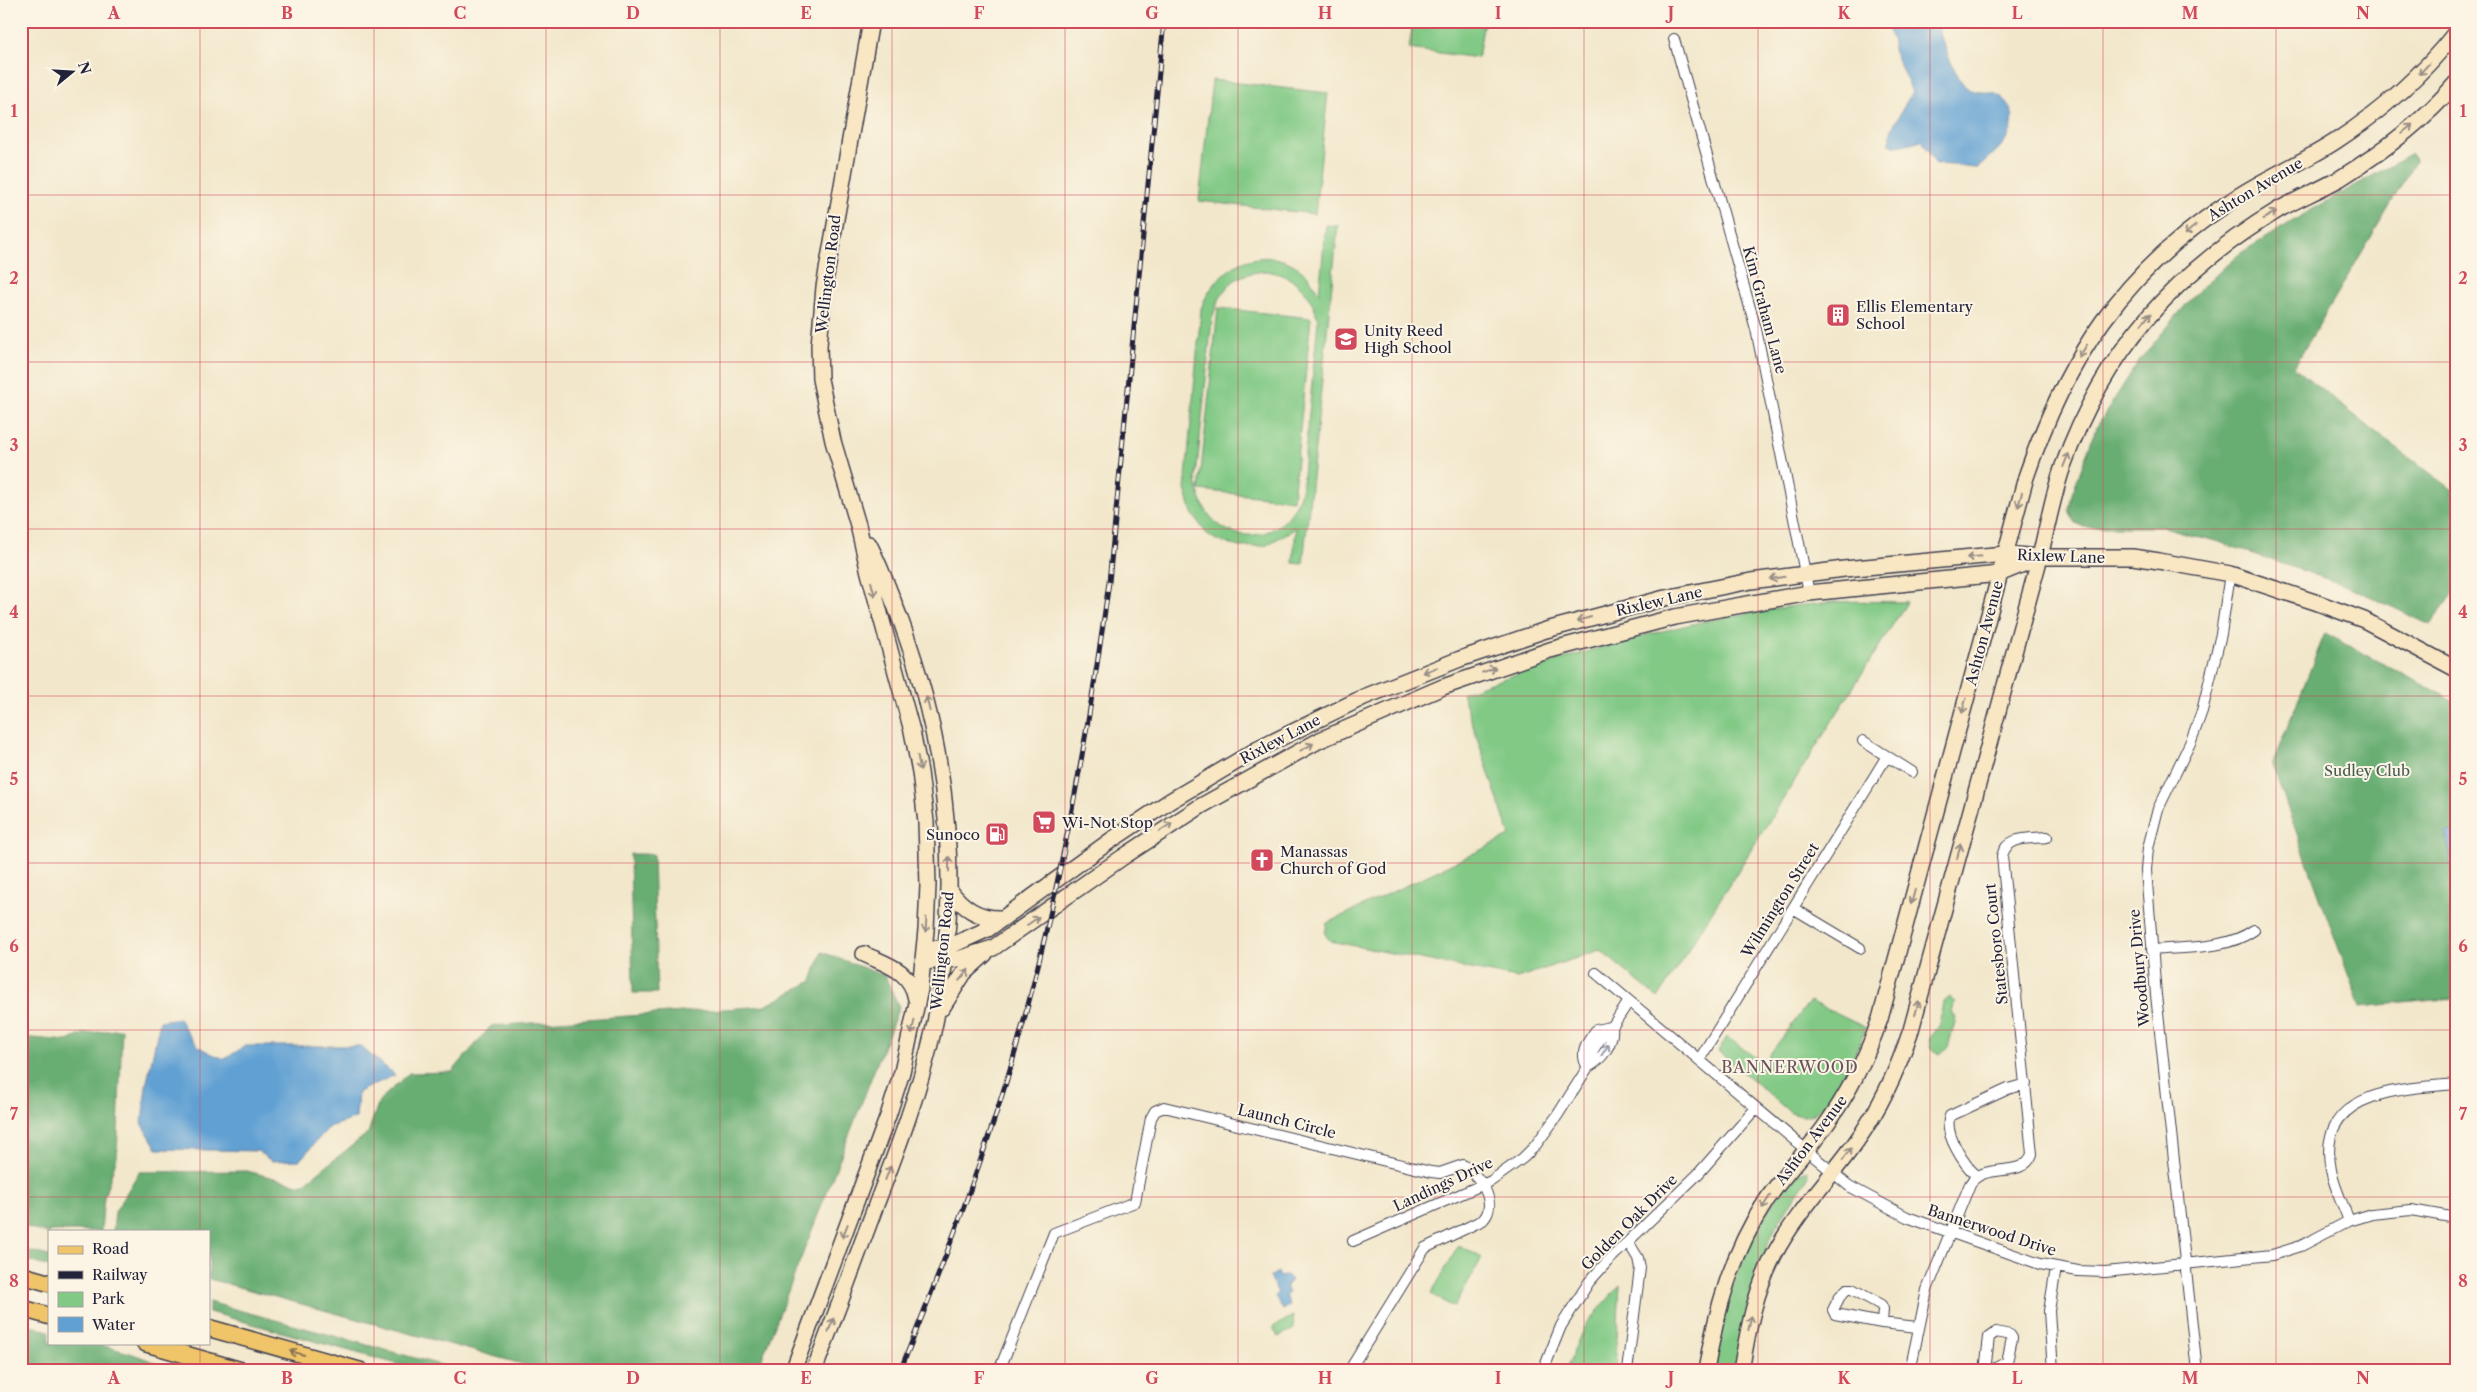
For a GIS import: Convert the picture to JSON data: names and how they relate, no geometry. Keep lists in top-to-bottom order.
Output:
{
  "streets": {
    "main road": ["Ashton Avenue", "Wellington Road", "Rixlew Lane"],
    "street": [
      "Kim Graham Lane",
      "Wilmington Street",
      "Statesboro Court",
      "Woodbury Drive",
      "Launch Circle",
      "Landings Drive",
      "Golden Oak Drive",
      "Bannerwood Drive"
    ]
  },
  "crossings": [
    ["Ashton Avenue", "Rixlew Lane"],
    ["Ashton Avenue", "Bannerwood Drive"],
    ["Wellington Road", "Rixlew Lane"],
    ["Kim Graham Lane", "Rixlew Lane"],
    ["Rixlew Lane", "Woodbury Drive"],
    ["Wilmington Street", "Bannerwood Drive"],
    ["Woodbury Drive", "Bannerwood Drive"],
    ["Launch Circle", "Landings Drive"],
    ["Landings Drive", "Bannerwood Drive"],
    ["Golden Oak Drive", "Bannerwood Drive"]
  ],
  "districts": ["BANNERWOOD"],
  "parks": ["Sudley Club"],
  "places": {
    "building": ["Ellis Elementary School"],
    "school or university": ["Unity Reed High School"],
    "supermarket": ["Wi-Not Stop"],
    "fuel station": ["Sunoco"],
    "church": ["Manassas Church of God"]
  },
  "legend": [
    "Road",
    "Railway",
    "Park",
    "Water"
  ],
  "north": "right",
  "grid": {
    "columns": [
      "A",
      "B",
      "C",
      "D",
      "E",
      "F",
      "G",
      "H",
      "I",
      "J",
      "K",
      "L",
      "M",
      "N"
    ],
    "rows": [
      "1",
      "2",
      "3",
      "4",
      "5",
      "6",
      "7",
      "8"
    ]
  }
}
